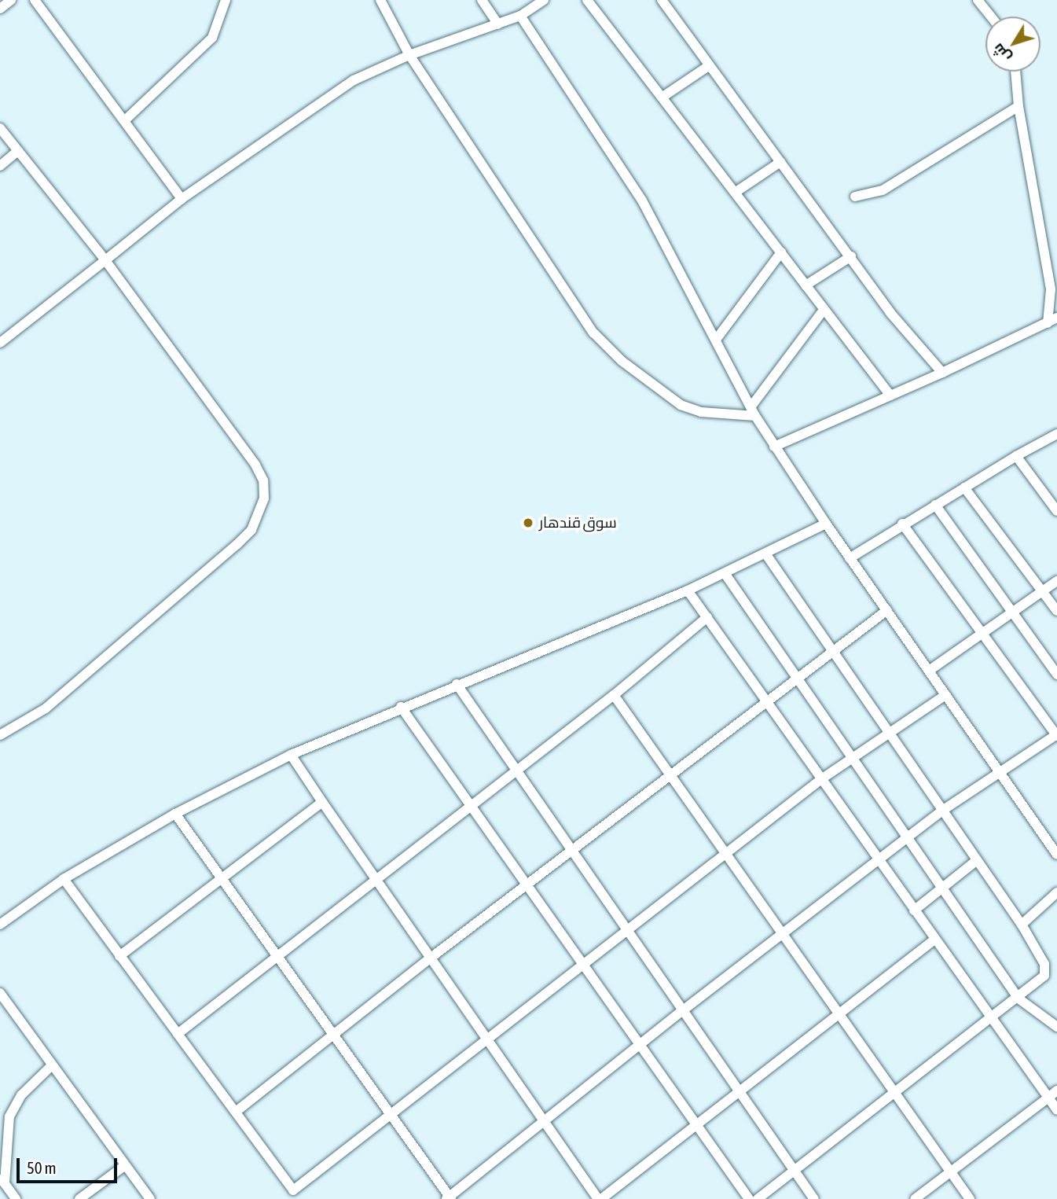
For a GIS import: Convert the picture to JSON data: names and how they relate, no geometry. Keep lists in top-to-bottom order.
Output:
{
  "places": ["سوق قندهار"],
  "scale_bar": "50 m",
  "north": "bottom left"
}
